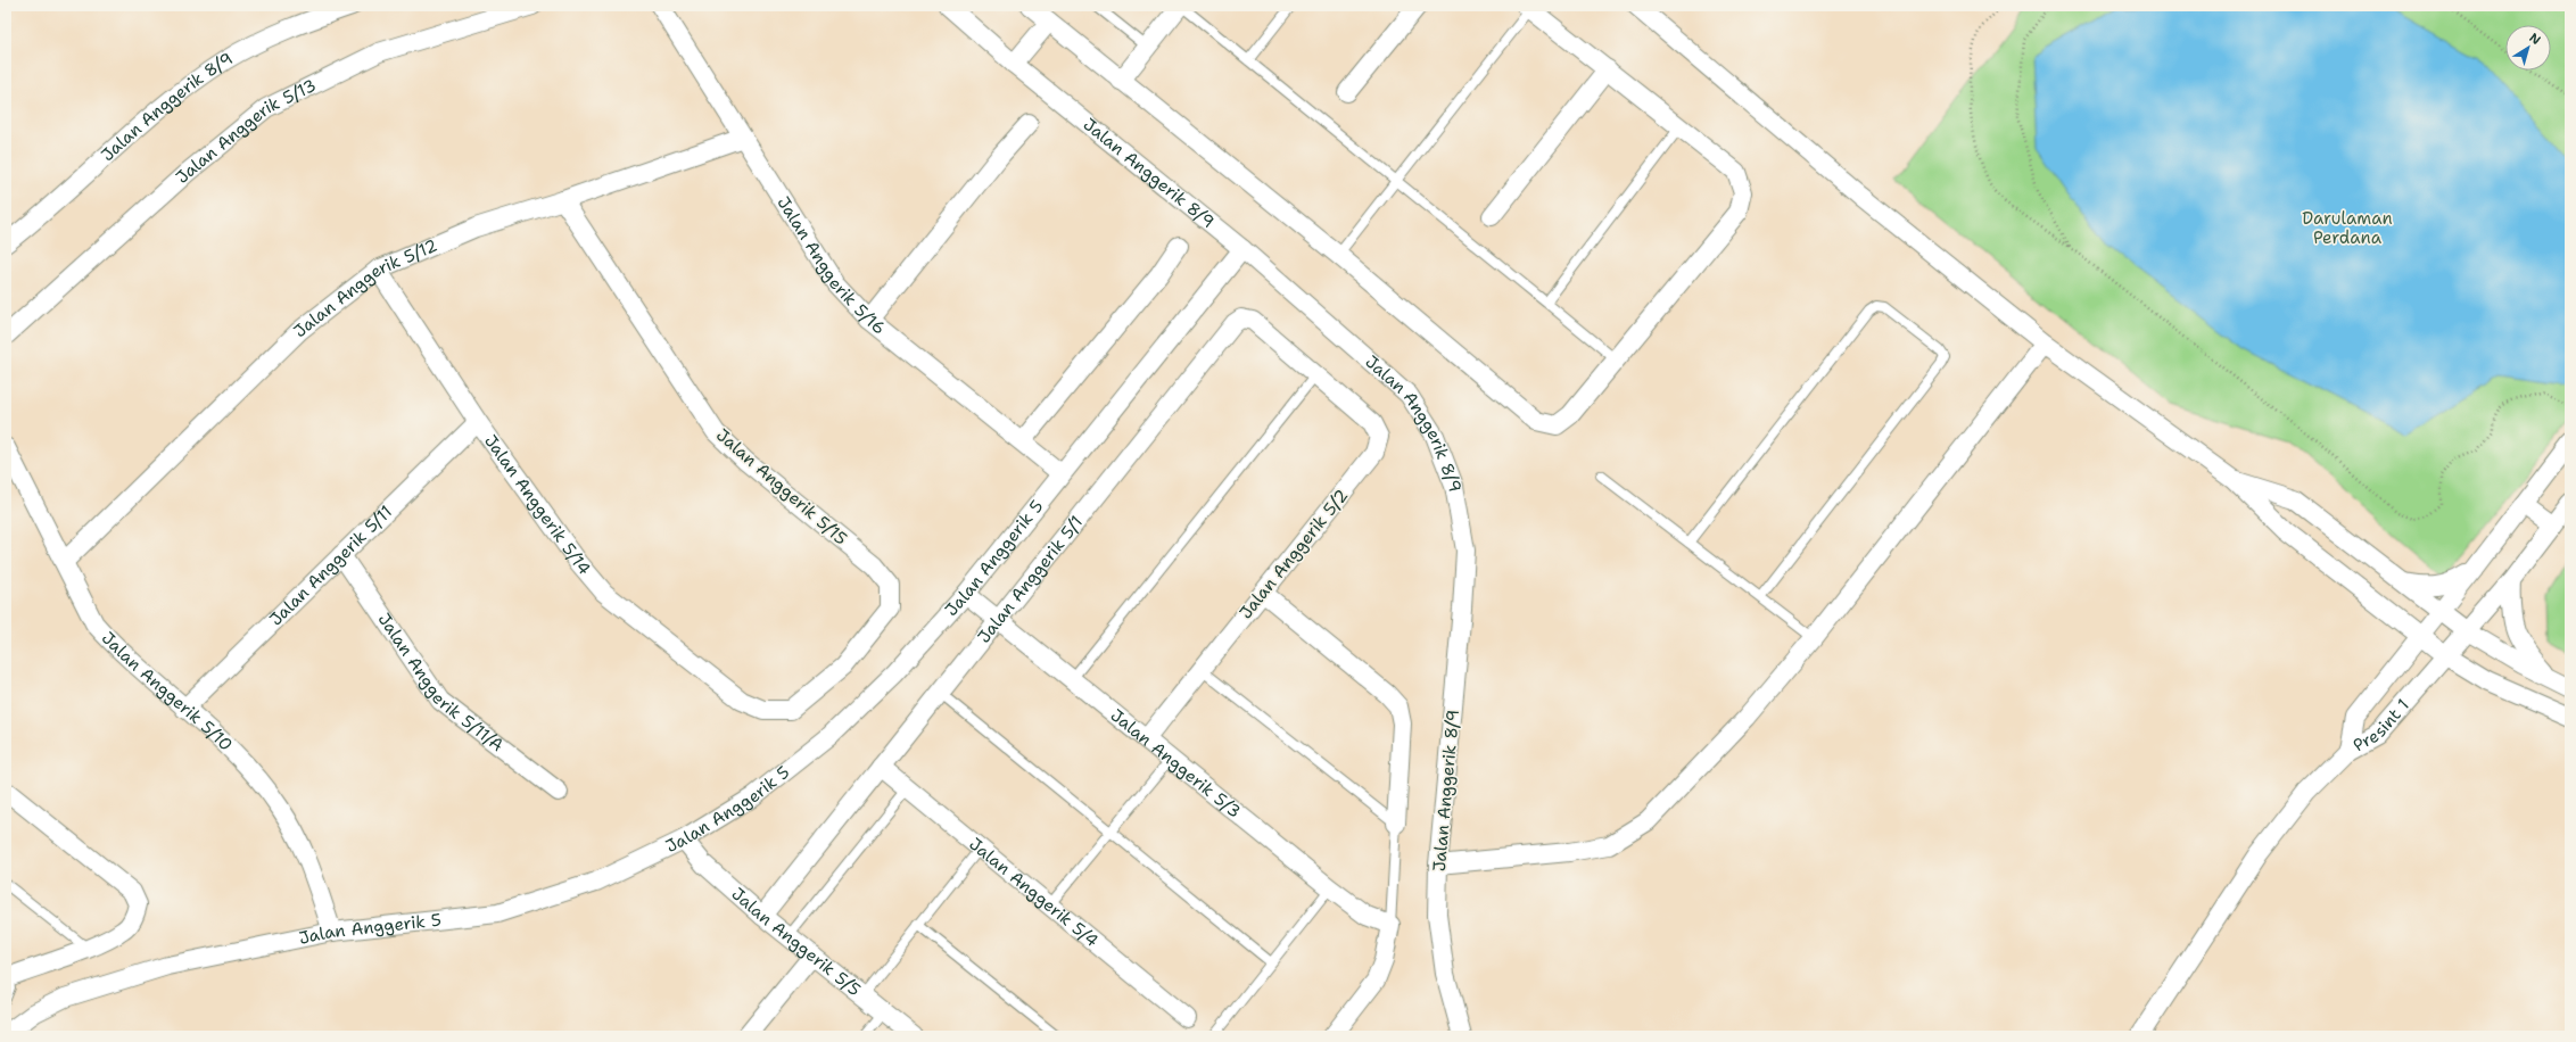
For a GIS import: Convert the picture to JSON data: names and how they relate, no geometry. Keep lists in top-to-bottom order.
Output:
{
  "streets": {
    "street": [
      "Jalan Anggerik 8/9",
      "Jalan Anggerik 5/13",
      "Jalan Anggerik 5/16",
      "Jalan Anggerik 5/12",
      "Jalan Anggerik 5/15",
      "Jalan Anggerik 5/14",
      "Jalan Anggerik 5/2",
      "Jalan Anggerik 5",
      "Jalan Anggerik 5/11",
      "Jalan Anggerik 5/1",
      "Jalan Anggerik 5/11/A",
      "Jalan Anggerik 5/10",
      "Presint 1",
      "Jalan Anggerik 5/3",
      "Jalan Anggerik 5/4",
      "Jalan Anggerik 5/5"
    ]
  },
  "crossings": [
    ["Jalan Anggerik 8/9", "Jalan Anggerik 5"],
    ["Jalan Anggerik 5/16", "Jalan Anggerik 5/12"],
    ["Jalan Anggerik 5/16", "Jalan Anggerik 5"],
    ["Jalan Anggerik 5/12", "Jalan Anggerik 5/15"],
    ["Jalan Anggerik 5/12", "Jalan Anggerik 5/14"],
    ["Jalan Anggerik 5/12", "Jalan Anggerik 5/10"],
    ["Jalan Anggerik 5/15", "Jalan Anggerik 5/14"],
    ["Jalan Anggerik 5/14", "Jalan Anggerik 5/11"],
    ["Jalan Anggerik 5/2", "Jalan Anggerik 5/1"],
    ["Jalan Anggerik 5/2", "Jalan Anggerik 5/3"],
    ["Jalan Anggerik 5", "Jalan Anggerik 5/10"],
    ["Jalan Anggerik 5", "Jalan Anggerik 5/3"],
    ["Jalan Anggerik 5", "Jalan Anggerik 5/5"],
    ["Jalan Anggerik 5/11", "Jalan Anggerik 5/11/A"],
    ["Jalan Anggerik 5/11", "Jalan Anggerik 5/10"],
    ["Jalan Anggerik 5/1", "Jalan Anggerik 5/3"],
    ["Jalan Anggerik 5/1", "Jalan Anggerik 5/4"],
    ["Jalan Anggerik 5/1", "Jalan Anggerik 5/5"]
  ],
  "parks": ["Darulaman Perdana"],
  "north": "top right"
}
